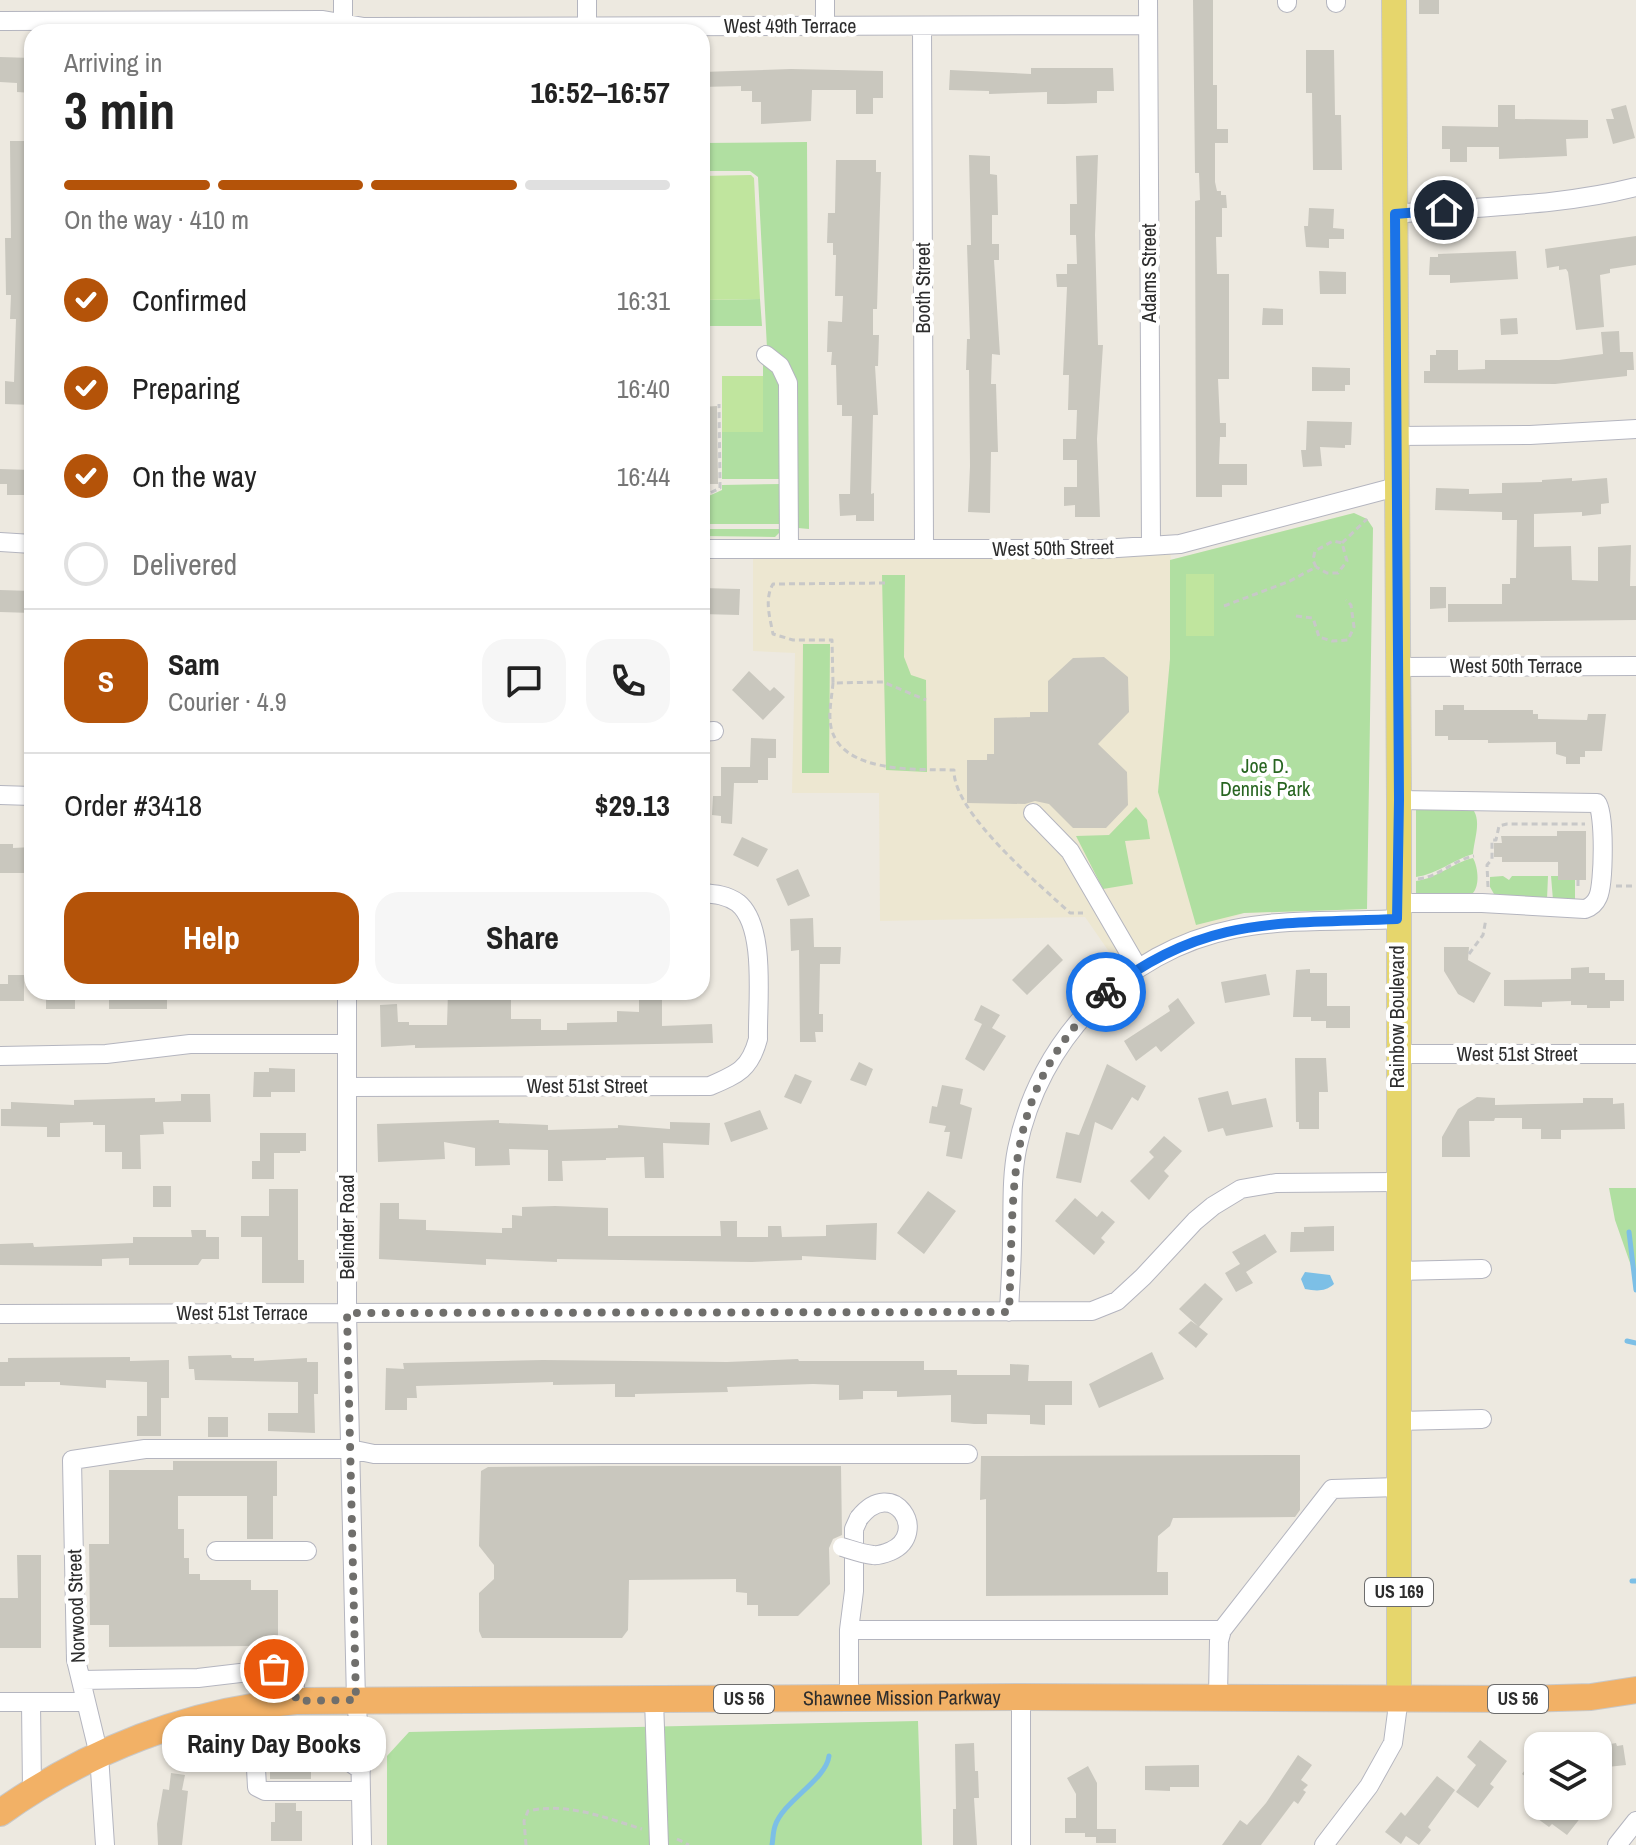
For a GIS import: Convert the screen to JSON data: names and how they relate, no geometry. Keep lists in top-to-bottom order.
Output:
{
  "streets": {
    "highway": ["Shawnee Mission Parkway", "US 56"],
    "main road": ["Rainbow Boulevard", "US 169"],
    "street": [
      "West 49th Terrace",
      "Adams Street",
      "Booth Street",
      "West 50th Street",
      "West 50th Terrace",
      "West 51st Street",
      "Belinder Road",
      "West 51st Terrace",
      "Norwood Street"
    ]
  },
  "crossings": [
    ["West 49th Terrace", "Adams Street"],
    ["West 49th Terrace", "Booth Street"],
    ["Adams Street", "West 50th Street"],
    ["Booth Street", "West 50th Street"],
    ["West 50th Street", "Rainbow Boulevard"],
    ["West 50th Terrace", "Rainbow Boulevard"],
    ["Rainbow Boulevard", "West 51st Street"],
    ["Rainbow Boulevard", "West 51st Terrace"],
    ["Rainbow Boulevard", "Shawnee Mission Parkway"],
    ["West 51st Street", "Belinder Road"],
    ["Belinder Road", "West 51st Terrace"],
    ["Belinder Road", "Norwood Street"],
    ["Belinder Road", "Shawnee Mission Parkway"],
    ["Norwood Street", "Shawnee Mission Parkway"]
  ],
  "parks": ["Joe D. Dennis Park"],
  "places": ["Rainy Day Books"],
  "page": {
    "heading": ["3 min", "Arriving in", "16:52–16:57"],
    "panel": [
      "Sam",
      "Courier · 4.9",
      "Order #3418",
      "$29.13"
    ],
    "bar": "On the way · 410 m",
    "list": [
      ["Confirmed", "16:31"],
      ["Preparing", "16:40"],
      ["On the way", "16:44"],
      "Delivered"
    ],
    "round": "S",
    "buttons": ["Help", "Share"],
    "bubble": "Rainy Day Books"
  }
}
